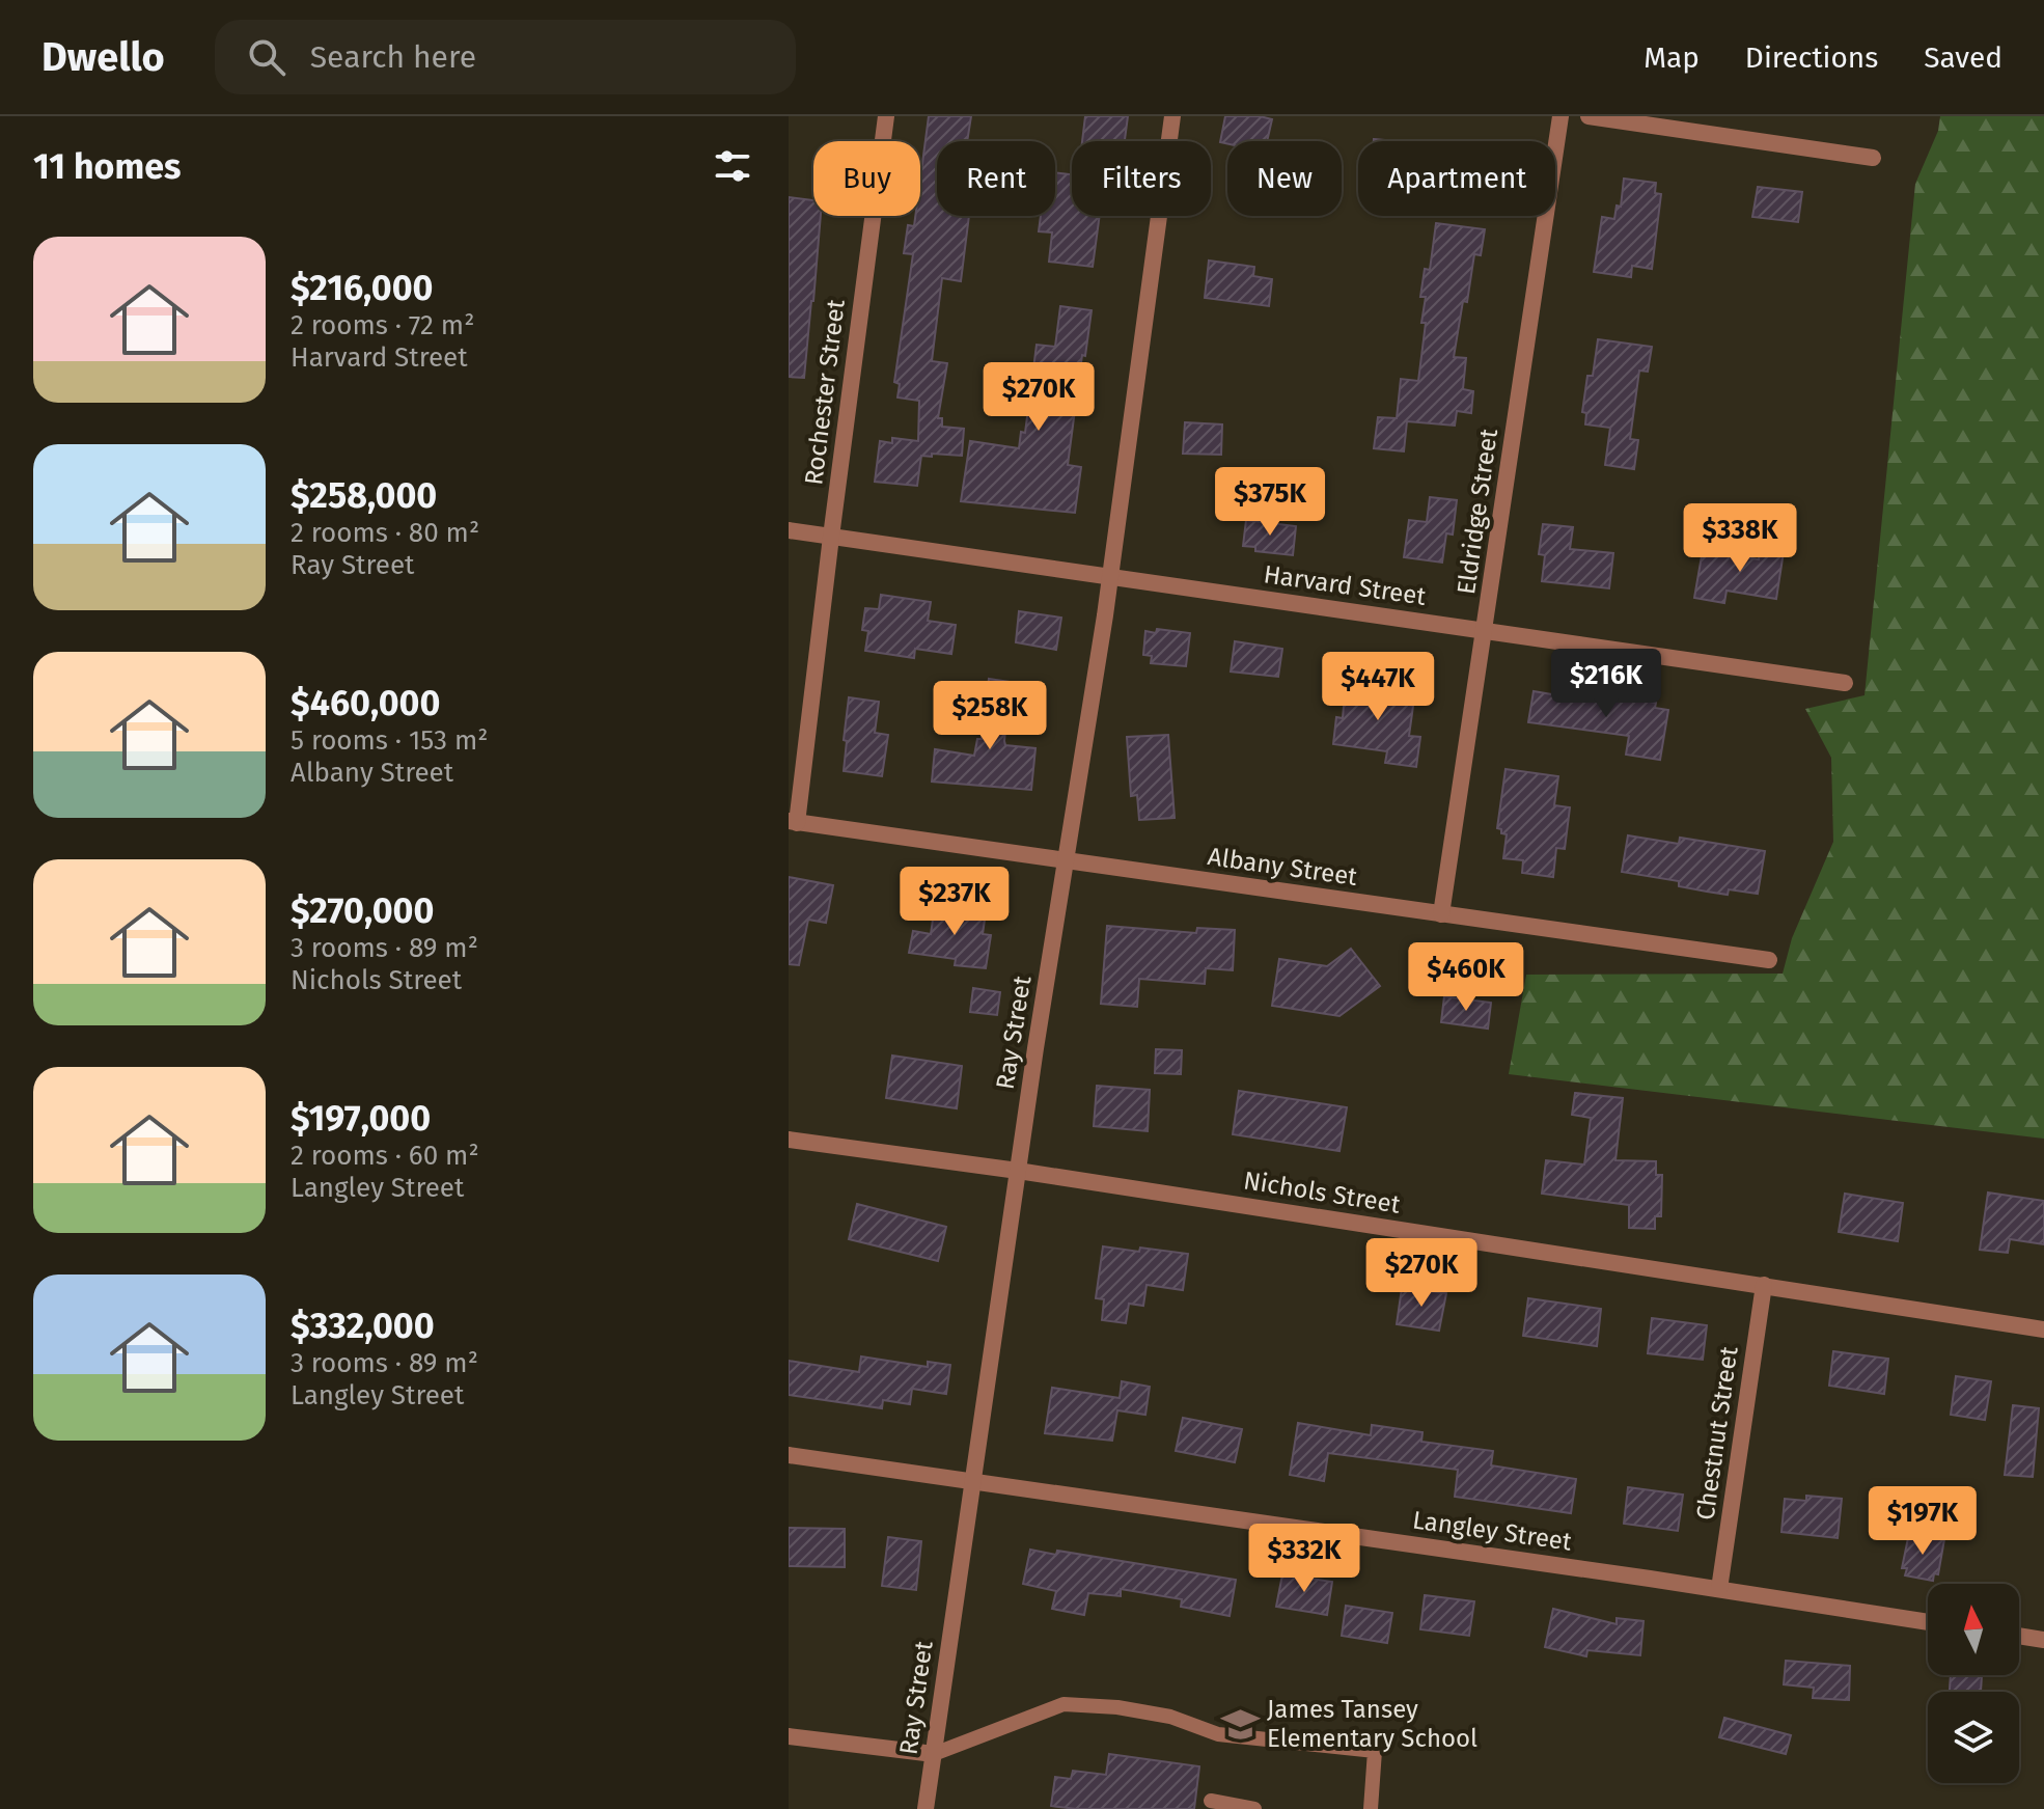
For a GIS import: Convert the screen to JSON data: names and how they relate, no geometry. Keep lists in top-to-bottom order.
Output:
{
  "streets": {
    "street": [
      "Rochester Street",
      "Eldridge Street",
      "Harvard Street",
      "Albany Street",
      "Ray Street",
      "Nichols Street",
      "Chestnut Street",
      "Langley Street"
    ]
  },
  "crossings": [
    ["Rochester Street", "Harvard Street"],
    ["Rochester Street", "Albany Street"],
    ["Eldridge Street", "Harvard Street"],
    ["Eldridge Street", "Albany Street"],
    ["Harvard Street", "Ray Street"],
    ["Albany Street", "Ray Street"],
    ["Ray Street", "Nichols Street"],
    ["Ray Street", "Langley Street"],
    ["Nichols Street", "Chestnut Street"],
    ["Chestnut Street", "Langley Street"]
  ],
  "places": {
    "school or university": ["James Tansey Elementary School"]
  },
  "north": "top",
  "page": {
    "header": "Dwello",
    "search": "Search here",
    "nav": ["Map", "Directions", "Saved"],
    "heading": "11 homes",
    "chip": [
      "Buy",
      "Rent",
      "Filters",
      "New",
      "Apartment"
    ],
    "list": [
      {
        "name": "$216,000",
        "note": "2 rooms · 72 m² · Harvard Street"
      },
      {
        "name": "$258,000",
        "note": "2 rooms · 80 m² · Ray Street"
      },
      {
        "name": "$460,000",
        "note": "5 rooms · 153 m² · Albany Street"
      },
      {
        "name": "$270,000",
        "note": "3 rooms · 89 m² · Nichols Street"
      },
      {
        "name": "$197,000",
        "note": "2 rooms · 60 m² · Langley Street"
      },
      {
        "name": "$332,000",
        "note": "3 rooms · 89 m² · Langley Street"
      }
    ],
    "price": [
      "$270K",
      "$375K",
      "$338K",
      "$216K",
      "$447K",
      "$258K",
      "$237K",
      "$460K",
      "$270K",
      "$197K",
      "$332K"
    ]
  }
}
